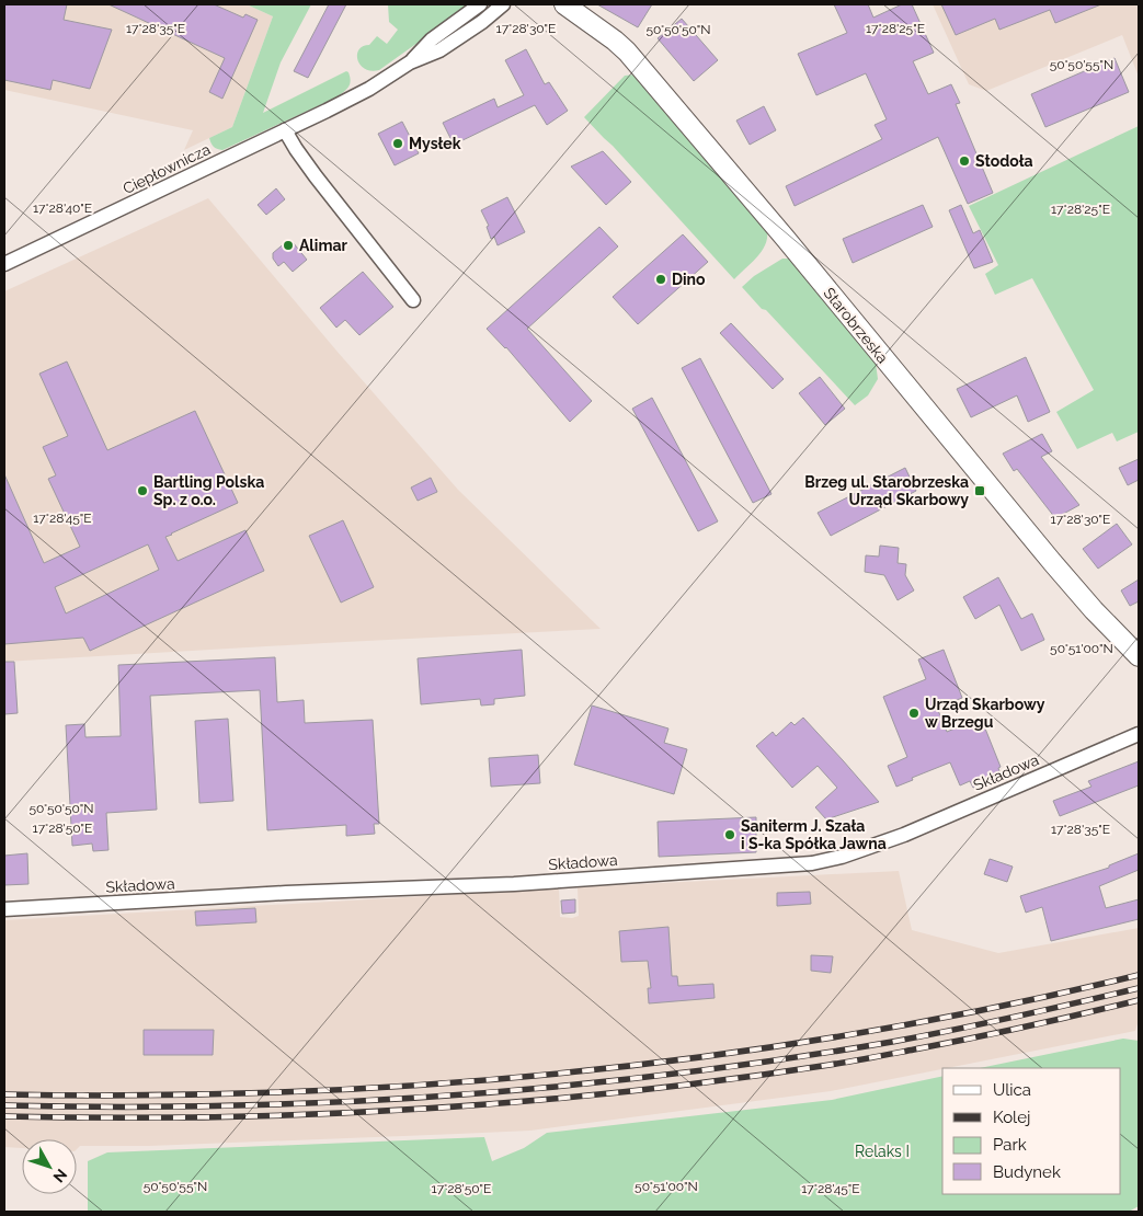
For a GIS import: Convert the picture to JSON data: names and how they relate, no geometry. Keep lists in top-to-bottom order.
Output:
{
  "streets": {
    "street": ["Ciepłownicza", "Starobrzeska", "Składowa"]
  },
  "parks": ["Relaks I"],
  "places": {
    "other": [
      "Mysłek",
      "Stodoła",
      "Alimar",
      "Dino",
      "Bartling Polska Sp. z o.o.",
      "Urząd Skarbowy w Brzegu",
      "Saniterm J. Szała i S-ka Spółka Jawna"
    ],
    "transit": ["Brzeg ul. Starobrzeska Urząd Skarbowy"]
  },
  "legend": [
    "Ulica",
    "Kolej",
    "Park",
    "Budynek"
  ],
  "north": "bottom right",
  "coordinates": [
    "17°28'35\"E",
    "17°28'30\"E",
    "17°28'25\"E",
    "50°50'50\"N",
    "50°50'55\"N",
    "17°28'40\"E",
    "17°28'45\"E",
    "50°51'00\"N",
    "17°28'50\"E"
  ]
}
